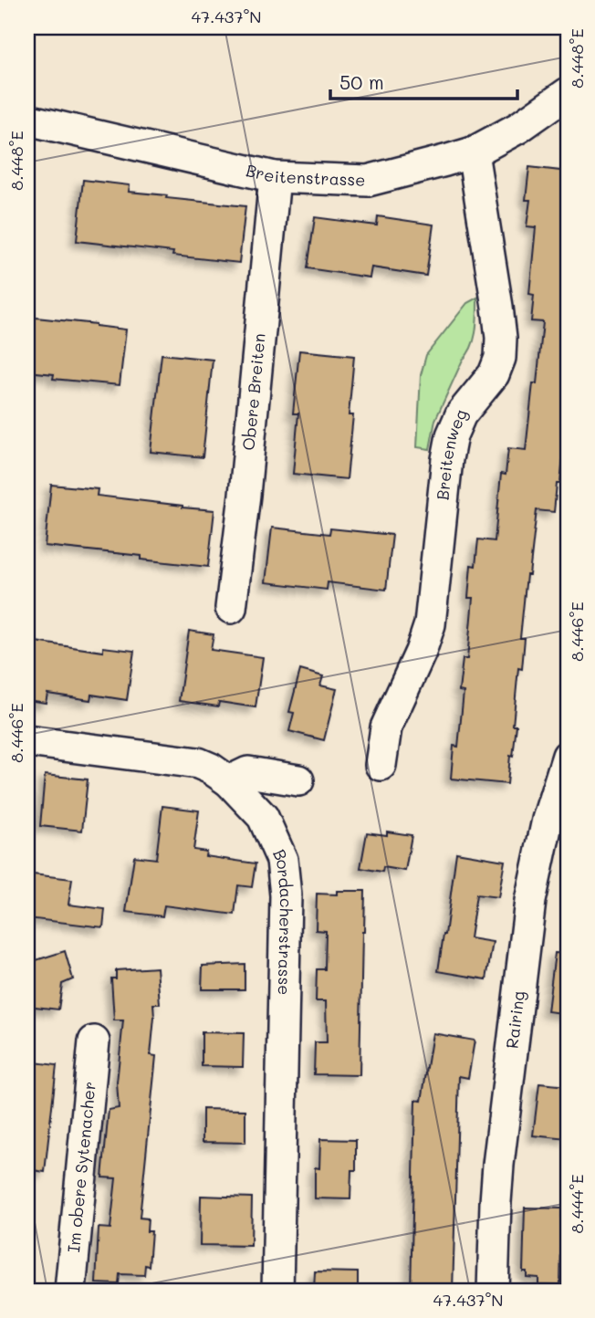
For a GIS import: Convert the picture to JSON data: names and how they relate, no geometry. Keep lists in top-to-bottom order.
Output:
{
  "streets": {
    "street": [
      "Breitenstrasse",
      "Obere Breiten",
      "Breitenweg",
      "Bordacherstrasse",
      "Rairing",
      "Im obere Sytenacher"
    ]
  },
  "crossings": [
    ["Breitenstrasse", "Obere Breiten"],
    ["Breitenstrasse", "Breitenweg"]
  ],
  "scale_bar": "50 m",
  "coordinates": [
    "47.437°N",
    "8.448°E",
    "8.446°E",
    "8.444°E"
  ]
}
